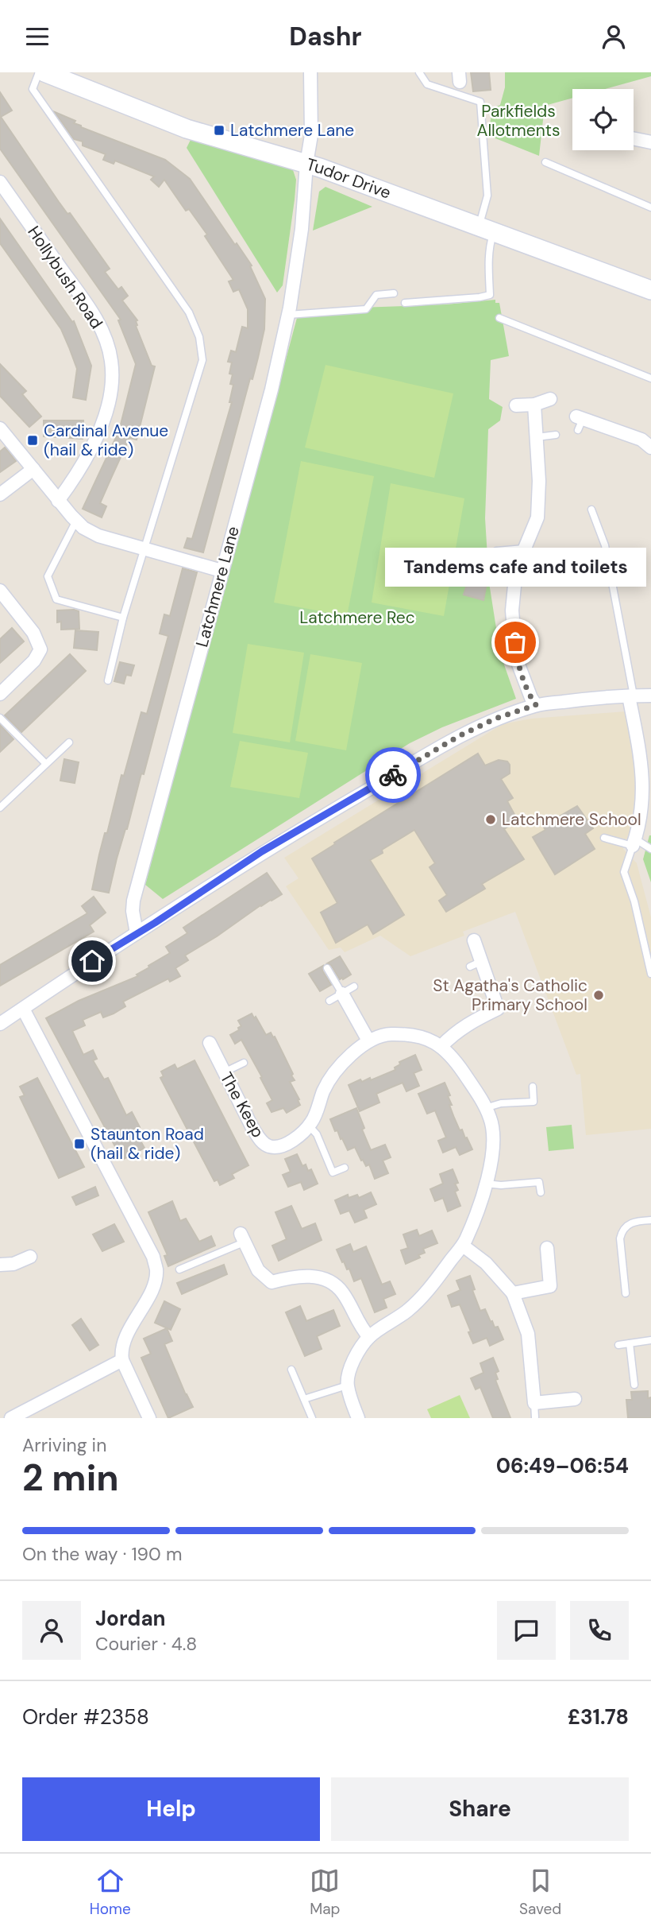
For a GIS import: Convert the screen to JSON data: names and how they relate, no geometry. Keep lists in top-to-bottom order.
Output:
{
  "streets": {
    "street": [
      "Tudor Drive",
      "Hollybush Road",
      "Latchmere Lane",
      "The Keep"
    ]
  },
  "crossings": [
    ["Tudor Drive", "Latchmere Lane"]
  ],
  "parks": ["Parkfields Allotments", "Latchmere Rec"],
  "places": {
    "transit": ["Latchmere Lane", "Cardinal Avenue (hail & ride)", "Staunton Road (hail & ride)"],
    "other": ["Tandems cafe and toilets", "Latchmere School", "St Agatha's Catholic Primary School"]
  },
  "page": {
    "header": "Dashr",
    "bubble": "Tandems cafe and toilets",
    "heading": ["2 min", "Arriving in", "06:49–06:54"],
    "panel": [
      "Jordan",
      "Courier · 4.8",
      "Order #2358",
      "£31.78"
    ],
    "bar": "On the way · 190 m",
    "buttons": ["Help", "Share"],
    "tabs": ["Home", "Map", "Saved"]
  }
}
